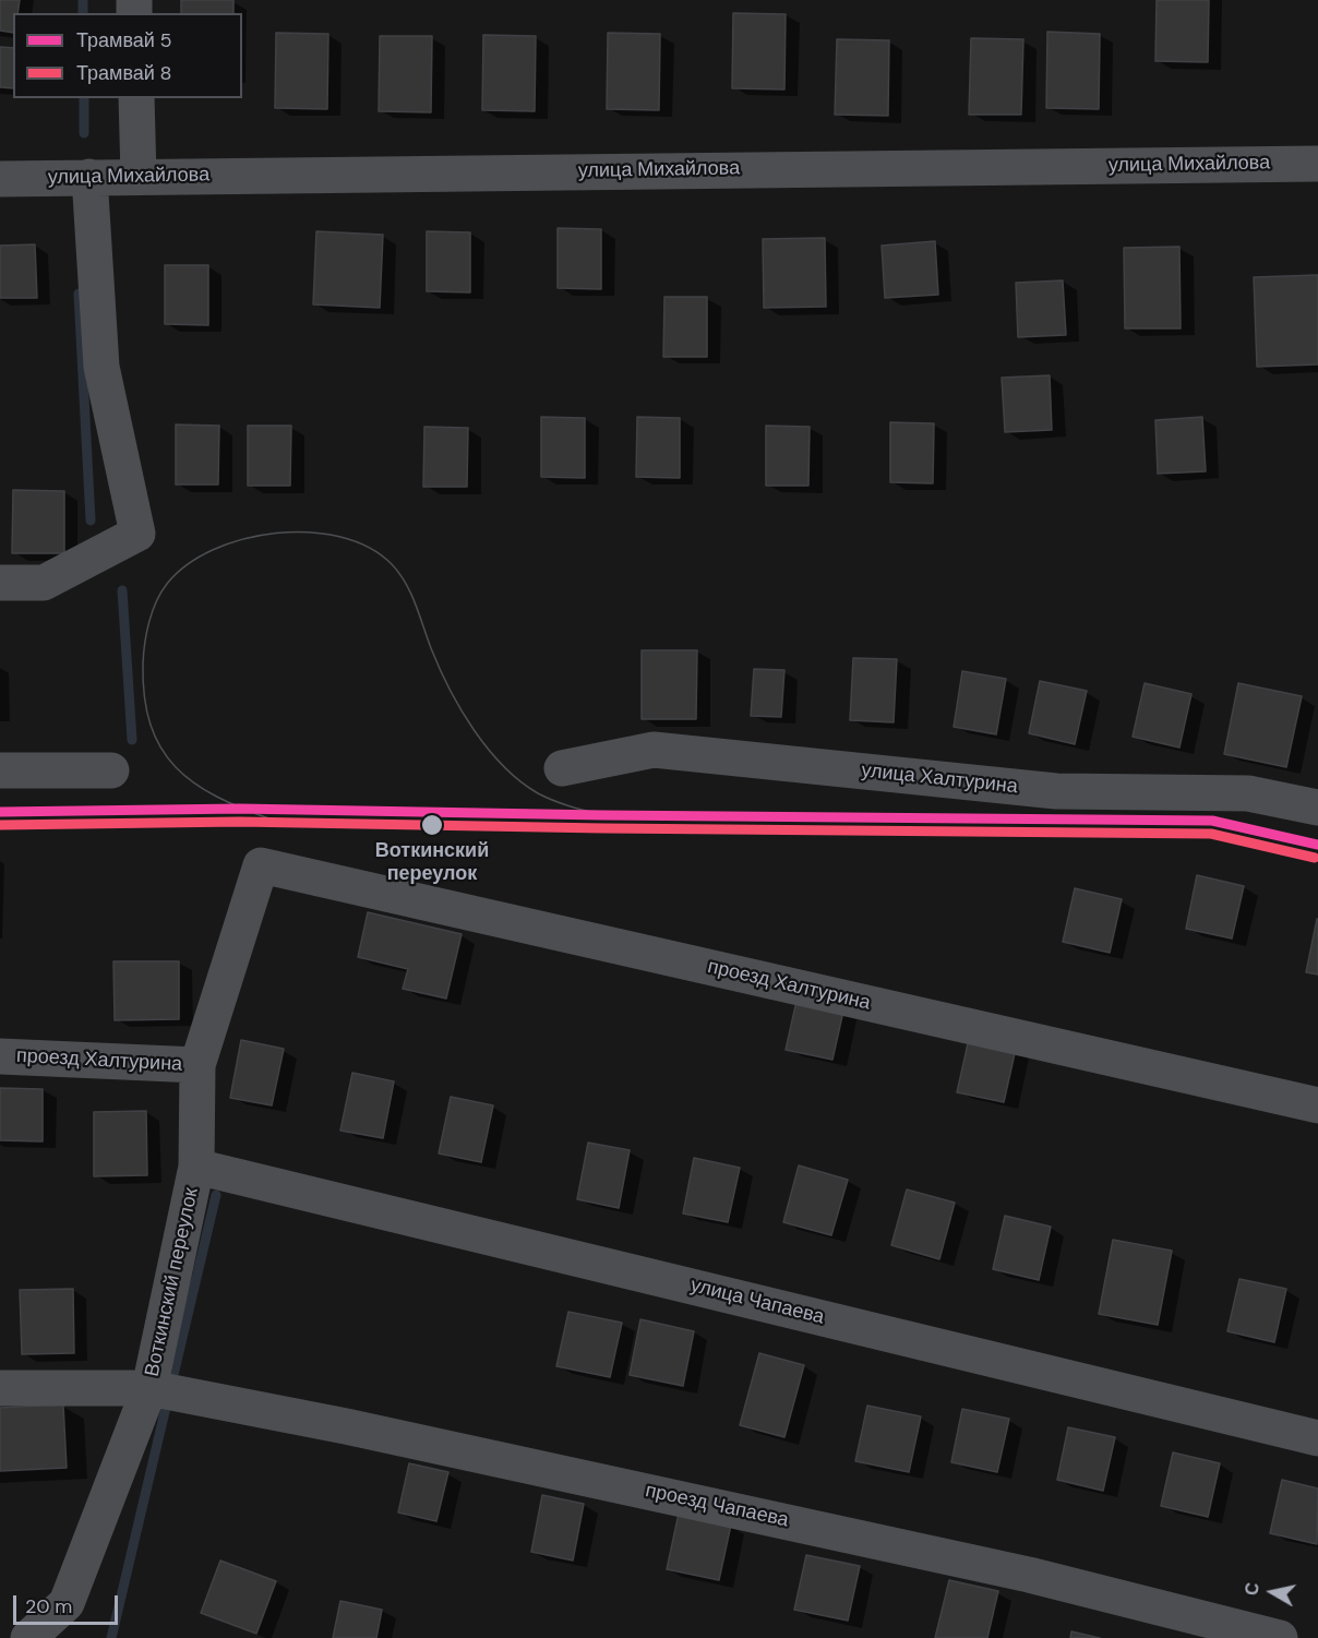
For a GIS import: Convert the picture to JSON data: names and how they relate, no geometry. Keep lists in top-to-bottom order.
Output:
{
  "streets": {
    "street": [
      "улица Михайлова",
      "улица Халтурина",
      "проезд Халтурина",
      "Воткинский переулок",
      "улица Чапаева",
      "проезд Чапаева"
    ]
  },
  "crossings": [
    ["проезд Халтурина", "Воткинский переулок"],
    ["Воткинский переулок", "улица Чапаева"],
    ["Воткинский переулок", "проезд Чапаева"]
  ],
  "places": ["Воткинский переулок"],
  "lines": ["tram line 5", "tram line 8"],
  "legend": ["Трамвай 5", "Трамвай 8"],
  "scale_bar": "20 m",
  "north": "left"
}
